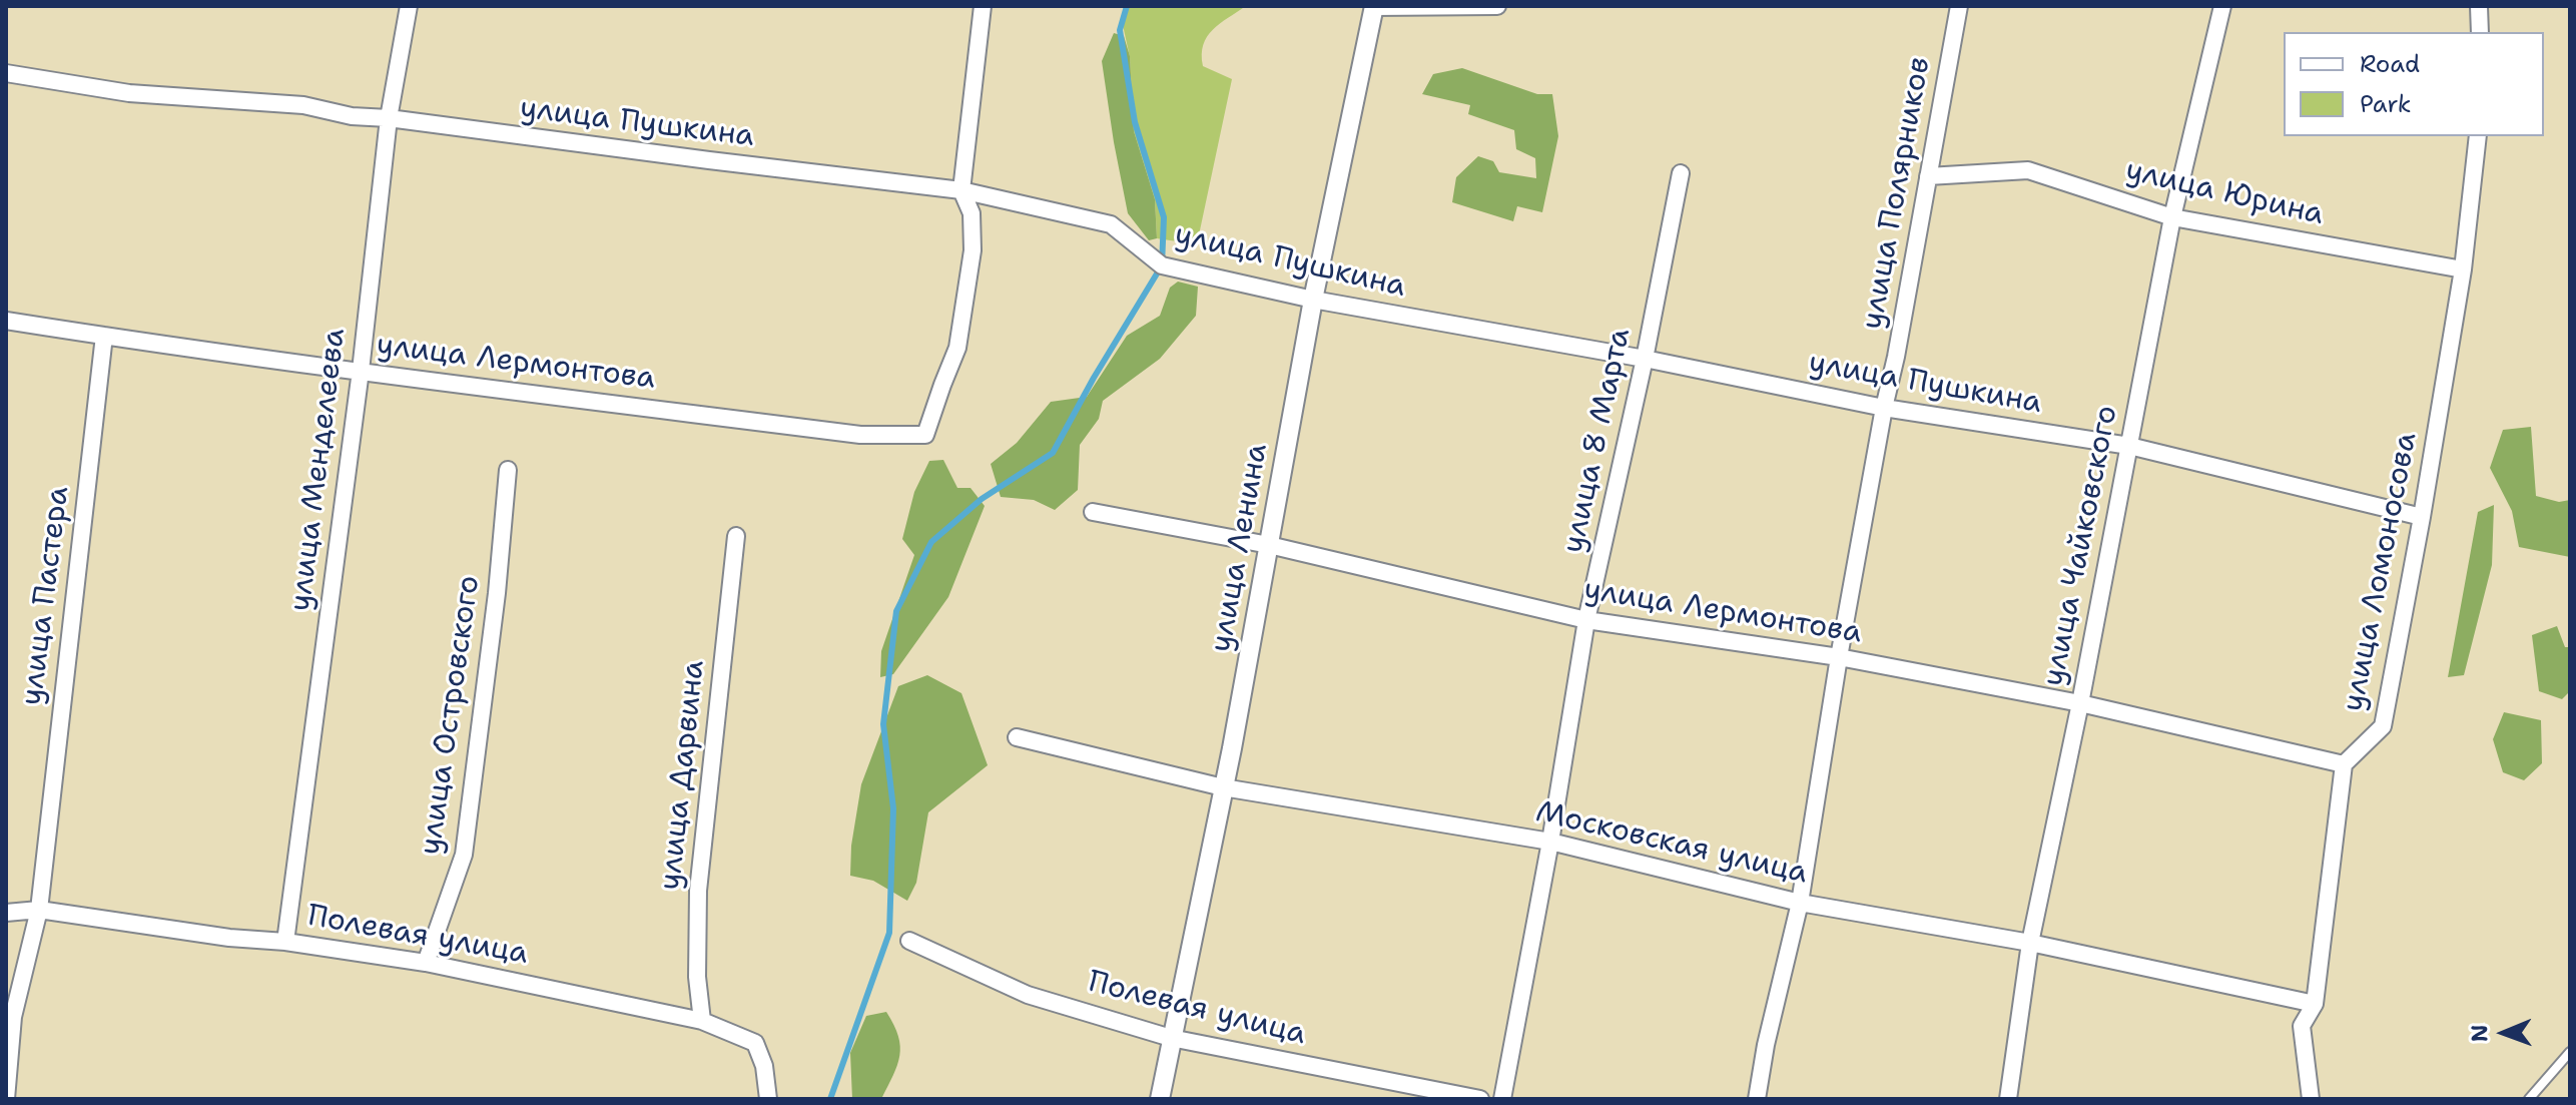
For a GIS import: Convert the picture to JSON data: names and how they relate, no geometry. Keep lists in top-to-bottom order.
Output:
{
  "streets": {
    "street": [
      "улица Пушкина",
      "улица Полярников",
      "улица Юрина",
      "улица Лермонтова",
      "улица 8 Марта",
      "улица Менделеева",
      "улица Чайковского",
      "улица Ленина",
      "улица Ломоносова",
      "улица Пастера",
      "улица Островского",
      "улица Дарвина",
      "Московская улица",
      "Полевая улица"
    ]
  },
  "crossings": [
    ["улица Пушкина", "улица Полярников"],
    ["улица Пушкина", "улица Лермонтова"],
    ["улица Пушкина", "улица 8 Марта"],
    ["улица Пушкина", "улица Менделеева"],
    ["улица Пушкина", "улица Чайковского"],
    ["улица Пушкина", "улица Ленина"],
    ["улица Пушкина", "улица Ломоносова"],
    ["улица Полярников", "улица Юрина"],
    ["улица Полярников", "улица Лермонтова"],
    ["улица Полярников", "Московская улица"],
    ["улица Юрина", "улица Чайковского"],
    ["улица Юрина", "улица Ломоносова"],
    ["улица Лермонтова", "улица 8 Марта"],
    ["улица Лермонтова", "улица Менделеева"],
    ["улица Лермонтова", "улица Чайковского"],
    ["улица Лермонтова", "улица Ленина"],
    ["улица Лермонтова", "улица Ломоносова"],
    ["улица Лермонтова", "улица Пастера"],
    ["улица 8 Марта", "Московская улица"],
    ["улица Менделеева", "Полевая улица"],
    ["улица Чайковского", "Московская улица"],
    ["улица Ленина", "Московская улица"],
    ["улица Ленина", "Полевая улица"],
    ["улица Пастера", "Полевая улица"],
    ["улица Островского", "Полевая улица"],
    ["улица Дарвина", "Полевая улица"]
  ],
  "legend": ["Road", "Park"],
  "north": "left"
}
